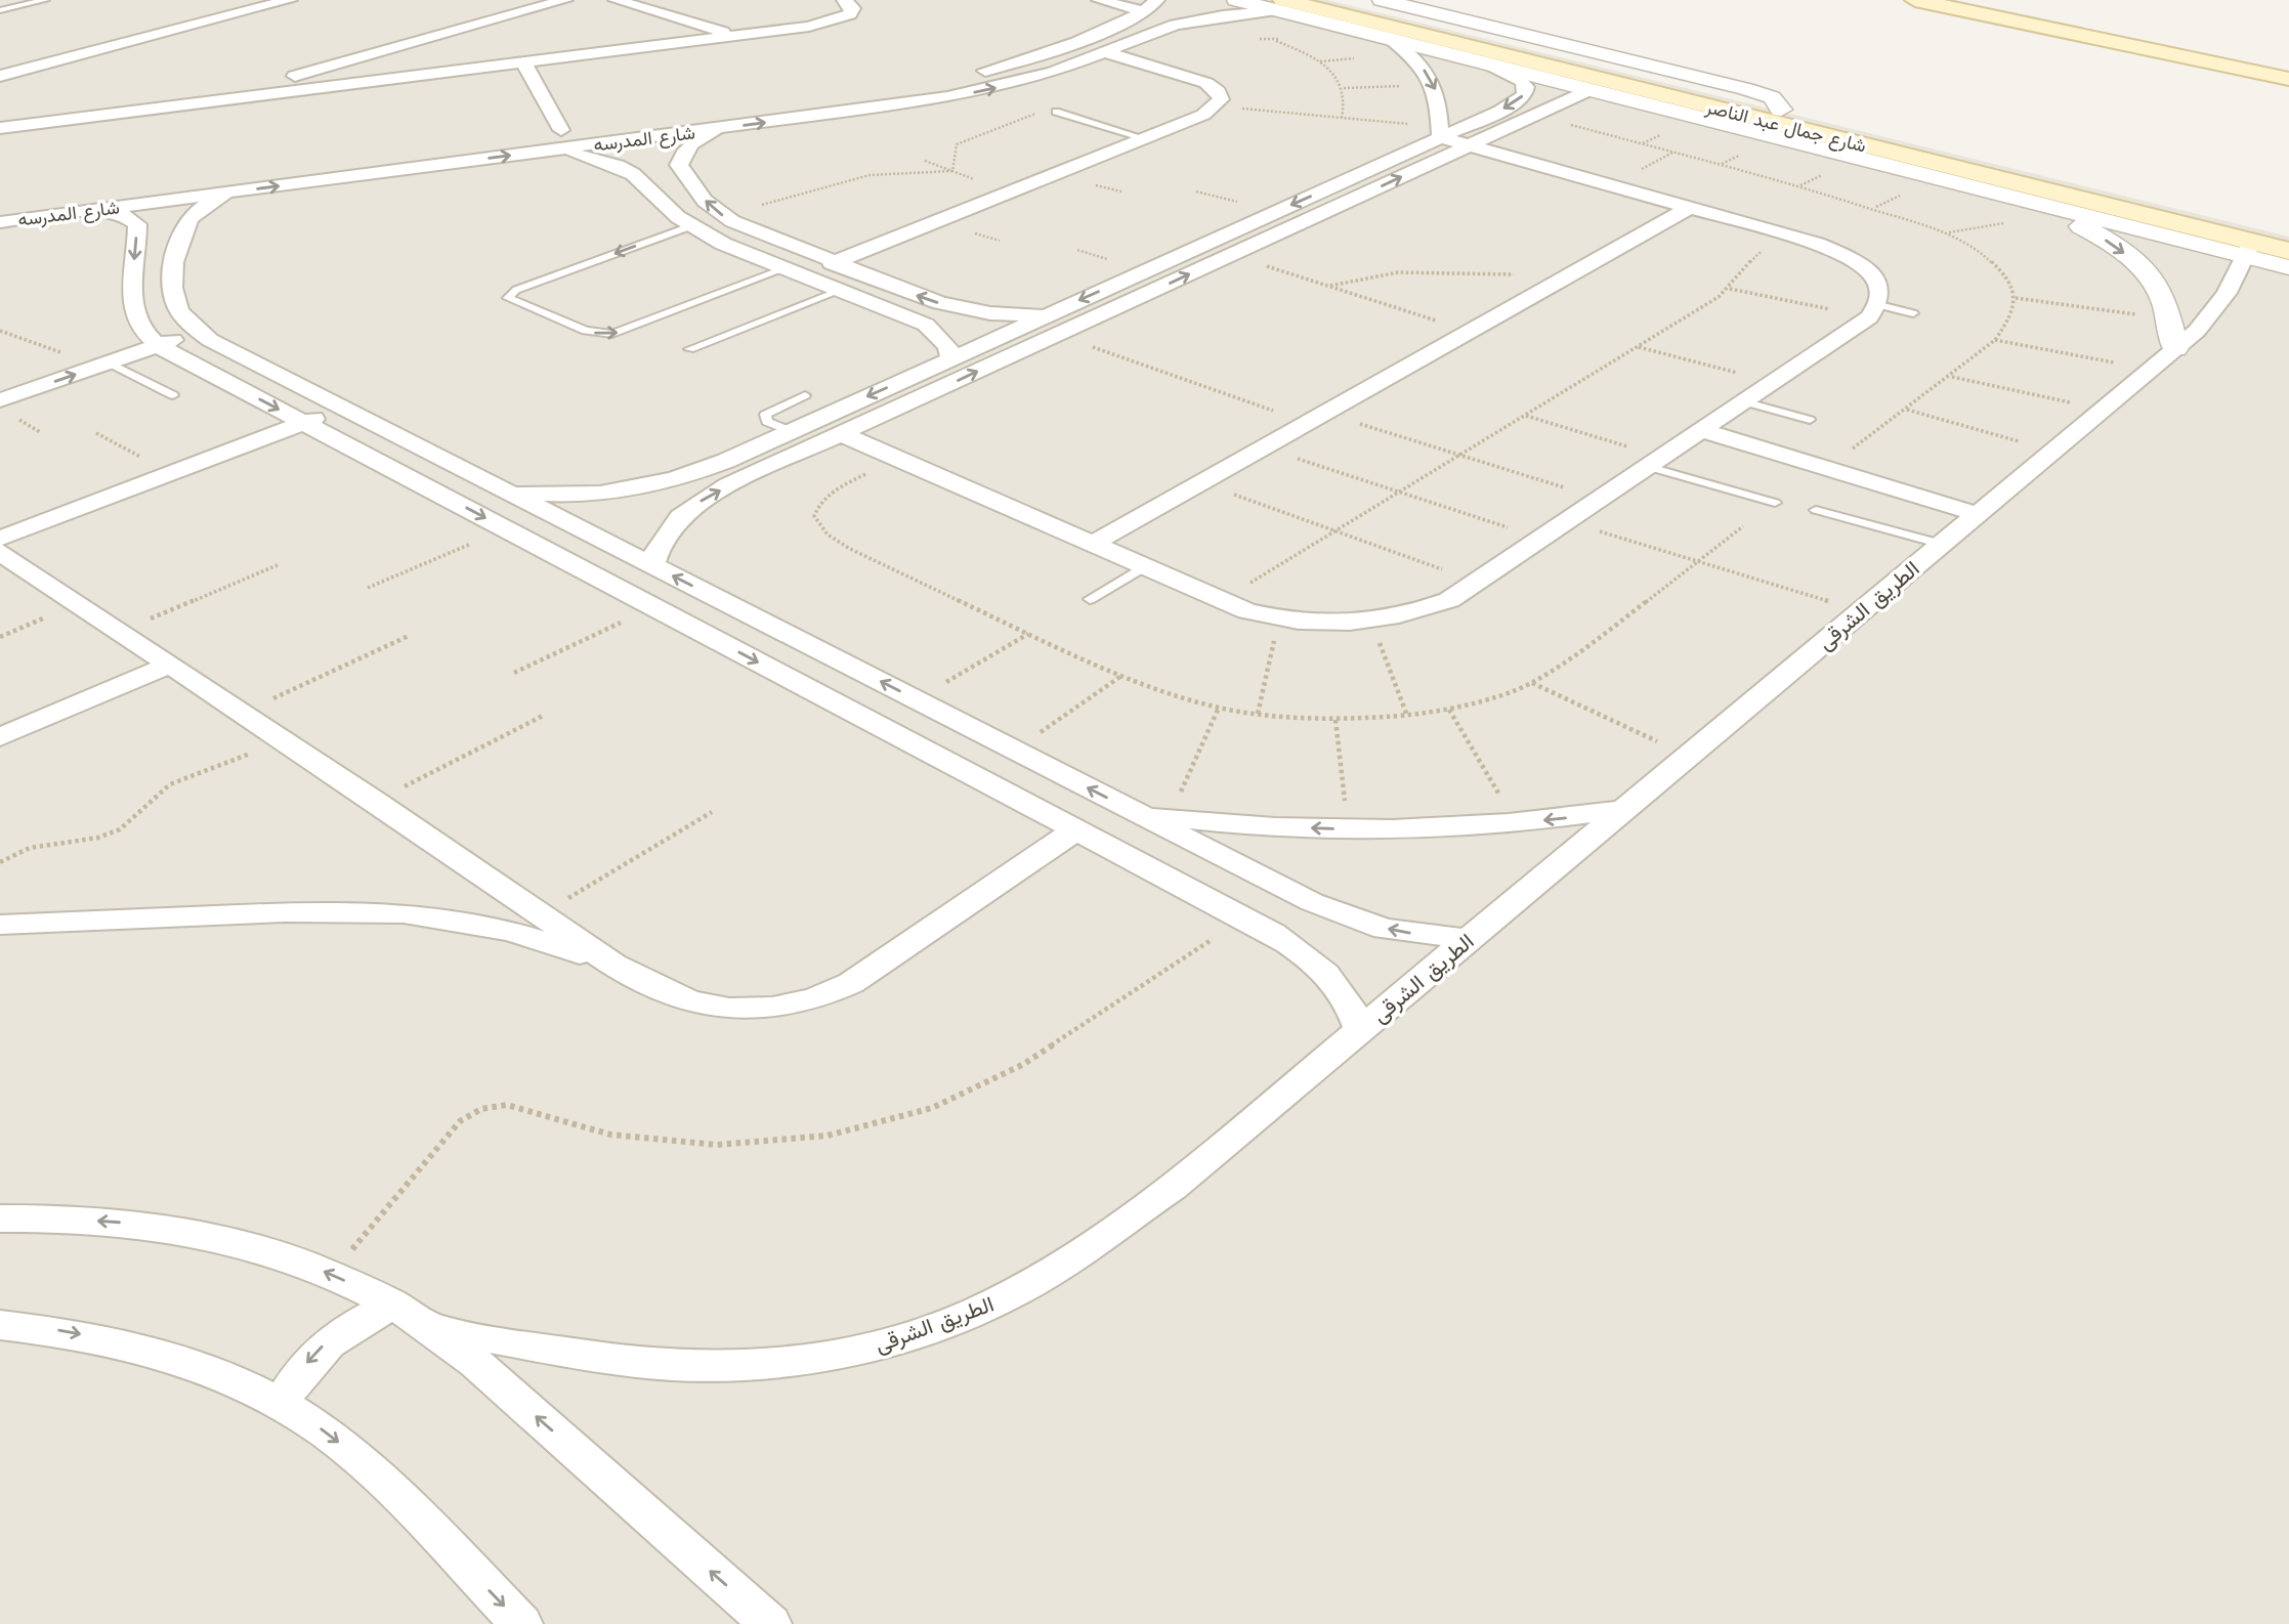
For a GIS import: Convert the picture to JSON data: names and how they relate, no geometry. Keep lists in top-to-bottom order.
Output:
{
  "streets": {
    "main road": ["شارع جمال عبد الناصر"],
    "street": ["شارع المدرسه", "الطريق الشرقى"]
  },
  "crossings": [
    ["شارع جمال عبد الناصر", "شارع المدرسه"],
    ["شارع جمال عبد الناصر", "الطريق الشرقى"]
  ]
}
